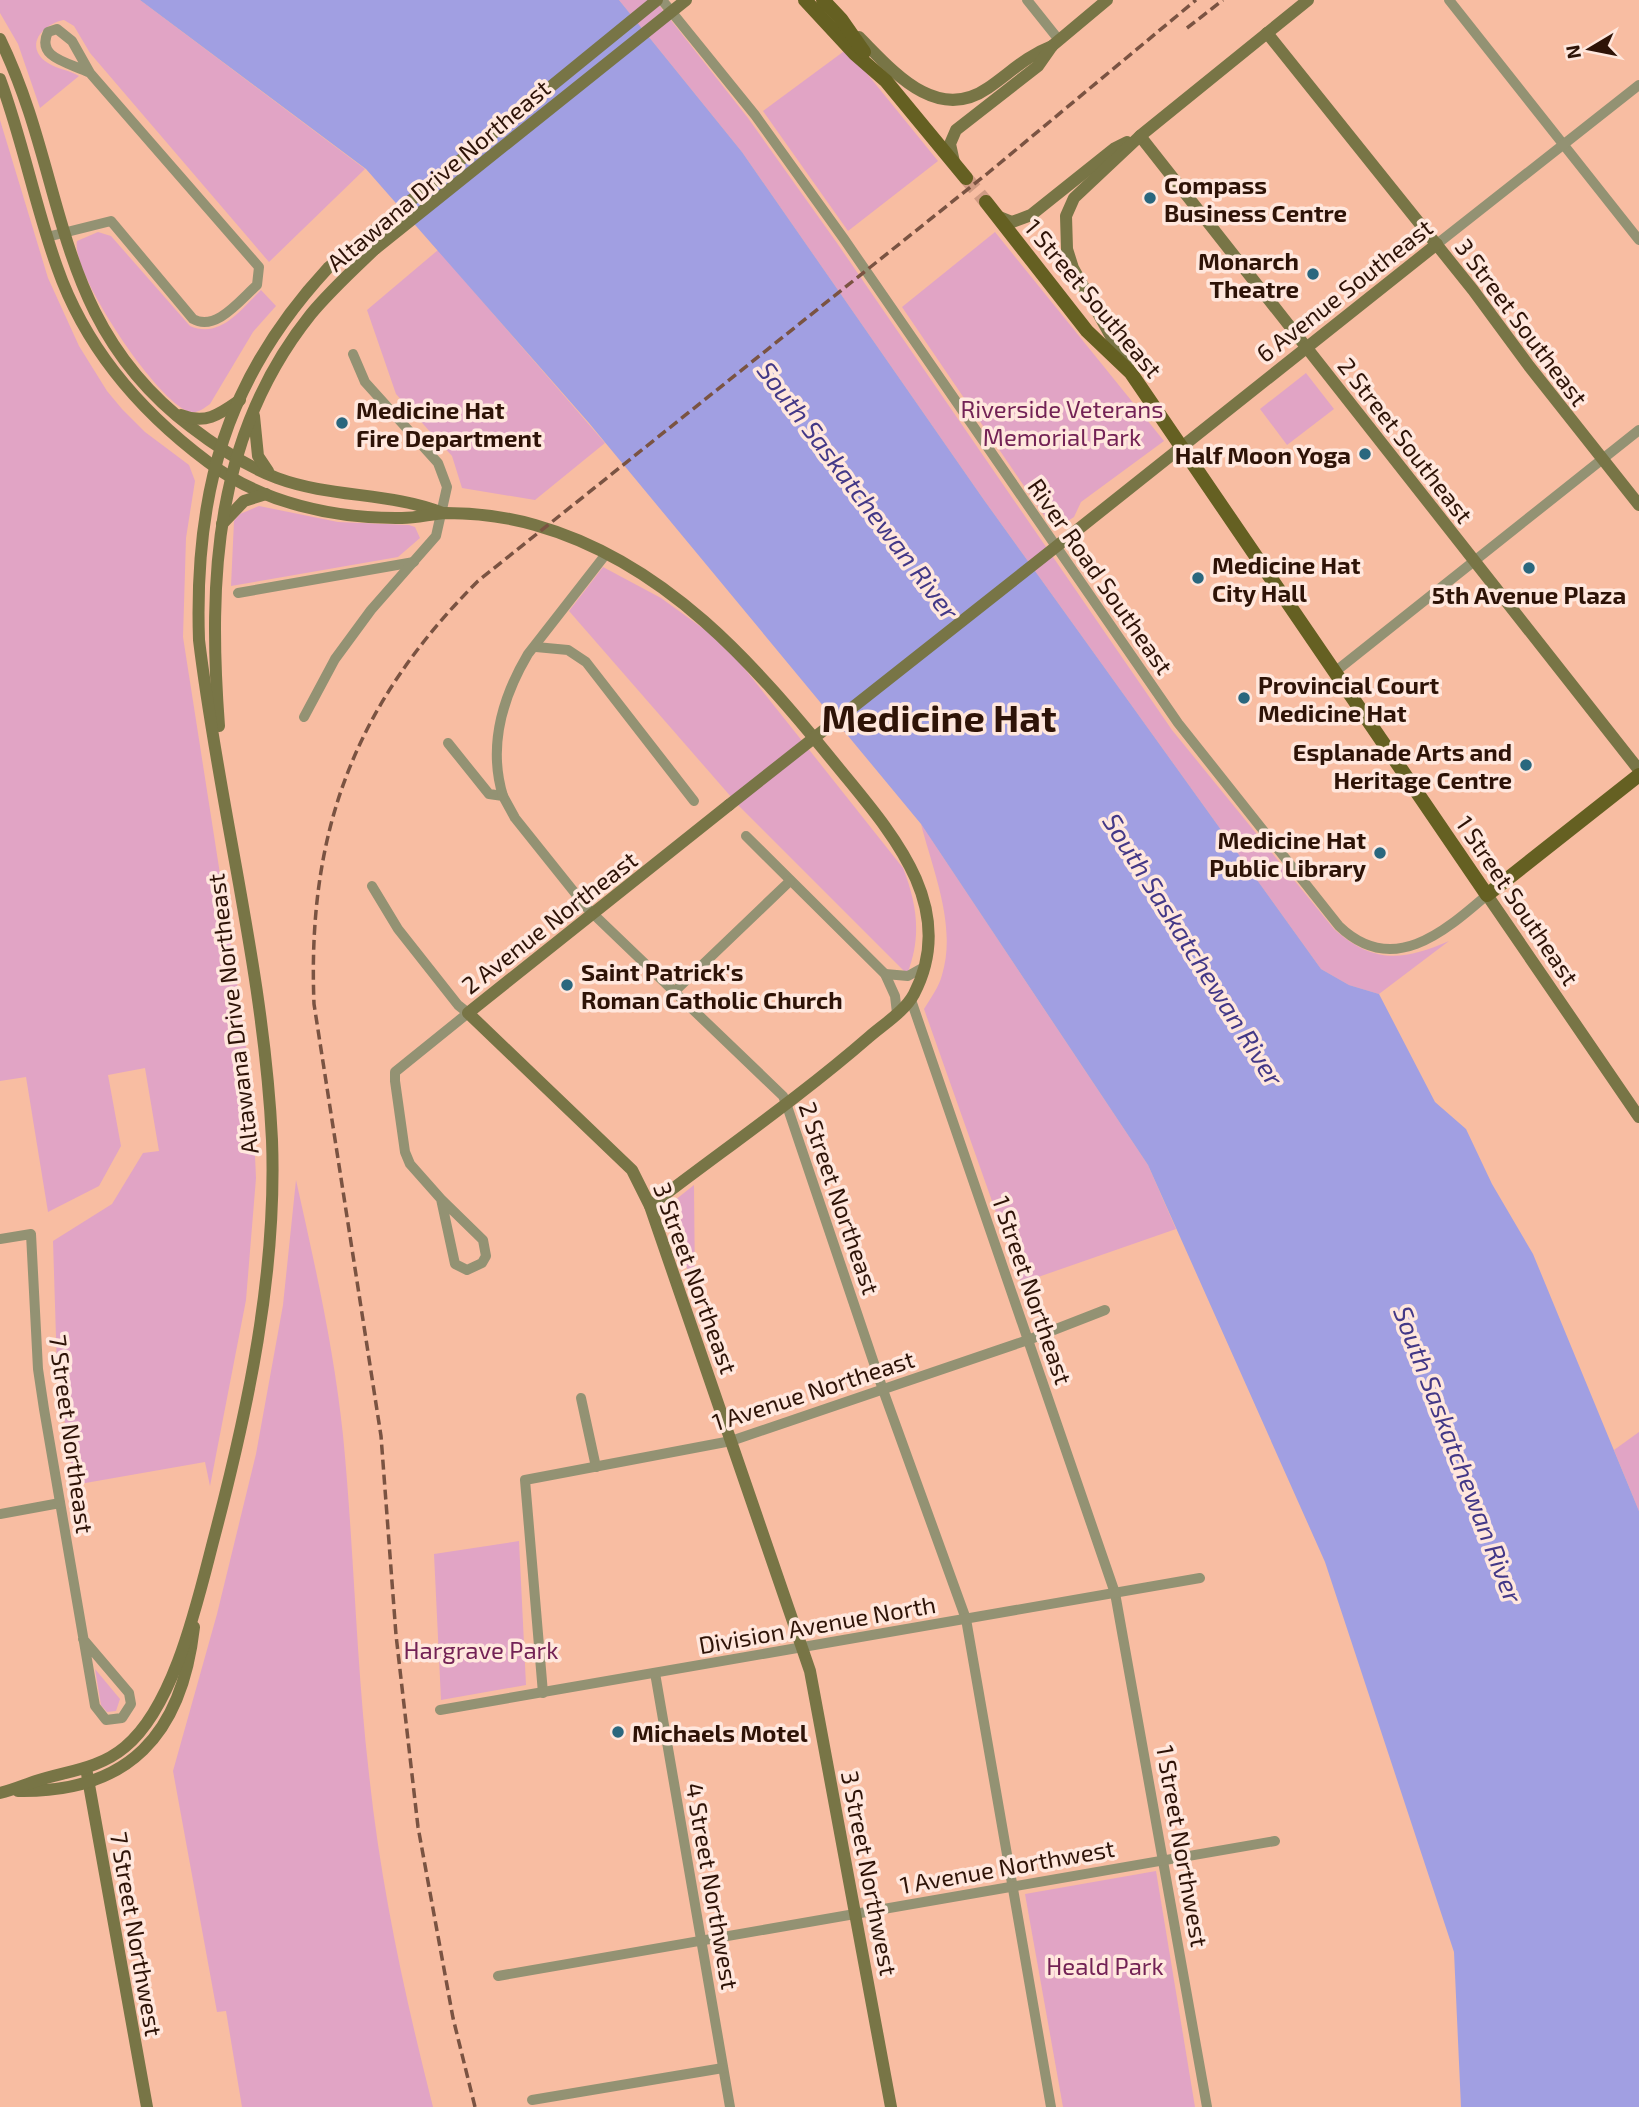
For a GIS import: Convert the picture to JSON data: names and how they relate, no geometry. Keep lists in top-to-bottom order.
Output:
{
  "streets": {
    "main road": ["1 Street Southeast"],
    "street": [
      "Altawana Drive Northeast",
      "6 Avenue Southeast",
      "3 Street Southeast",
      "2 Street Southeast",
      "River Road Southeast",
      "2 Avenue Northeast",
      "2 Street Northeast",
      "3 Street Northeast",
      "1 Street Northeast",
      "1 Avenue Northeast",
      "7 Street Northeast",
      "Division Avenue North",
      "1 Street Northwest",
      "1 Avenue Northwest",
      "3 Street Northwest",
      "4 Street Northwest",
      "7 Street Northwest"
    ]
  },
  "crossings": [
    ["Altawana Drive Northeast", "River Road Southeast"],
    ["Altawana Drive Northeast", "7 Street Northwest"],
    ["6 Avenue Southeast", "1 Street Southeast"],
    ["6 Avenue Southeast", "3 Street Southeast"],
    ["6 Avenue Southeast", "2 Street Southeast"],
    ["6 Avenue Southeast", "2 Avenue Northeast"],
    ["1 Street Southeast", "River Road Southeast"],
    ["2 Avenue Northeast", "2 Street Northeast"],
    ["2 Avenue Northeast", "3 Street Northeast"],
    ["2 Street Northeast", "1 Avenue Northeast"],
    ["2 Street Northeast", "Division Avenue North"],
    ["2 Street Northeast", "1 Avenue Northwest"],
    ["3 Street Northeast", "1 Avenue Northeast"],
    ["3 Street Northeast", "Division Avenue North"],
    ["3 Street Northeast", "3 Street Northwest"],
    ["1 Street Northeast", "1 Avenue Northeast"],
    ["1 Street Northeast", "Division Avenue North"],
    ["1 Street Northeast", "1 Street Northwest"],
    ["1 Avenue Northeast", "Division Avenue North"],
    ["Division Avenue North", "1 Street Northwest"],
    ["Division Avenue North", "3 Street Northwest"],
    ["Division Avenue North", "4 Street Northwest"],
    ["1 Street Northwest", "1 Avenue Northwest"],
    ["1 Avenue Northwest", "3 Street Northwest"],
    ["1 Avenue Northwest", "4 Street Northwest"]
  ],
  "districts": ["Medicine Hat"],
  "water": ["South Saskatchewan River"],
  "parks": ["Riverside Veterans Memorial Park", "Hargrave Park", "Heald Park"],
  "places": [
    "Compass Business Centre",
    "Monarch Theatre",
    "Medicine Hat Fire Department",
    "Half Moon Yoga",
    "5th Avenue Plaza",
    "Medicine Hat City Hall",
    "Provincial Court Medicine Hat",
    "Esplanade Arts and Heritage Centre",
    "Medicine Hat Public Library",
    "Saint Patrick's Roman Catholic Church",
    "Michaels Motel"
  ],
  "north": "left"
}
